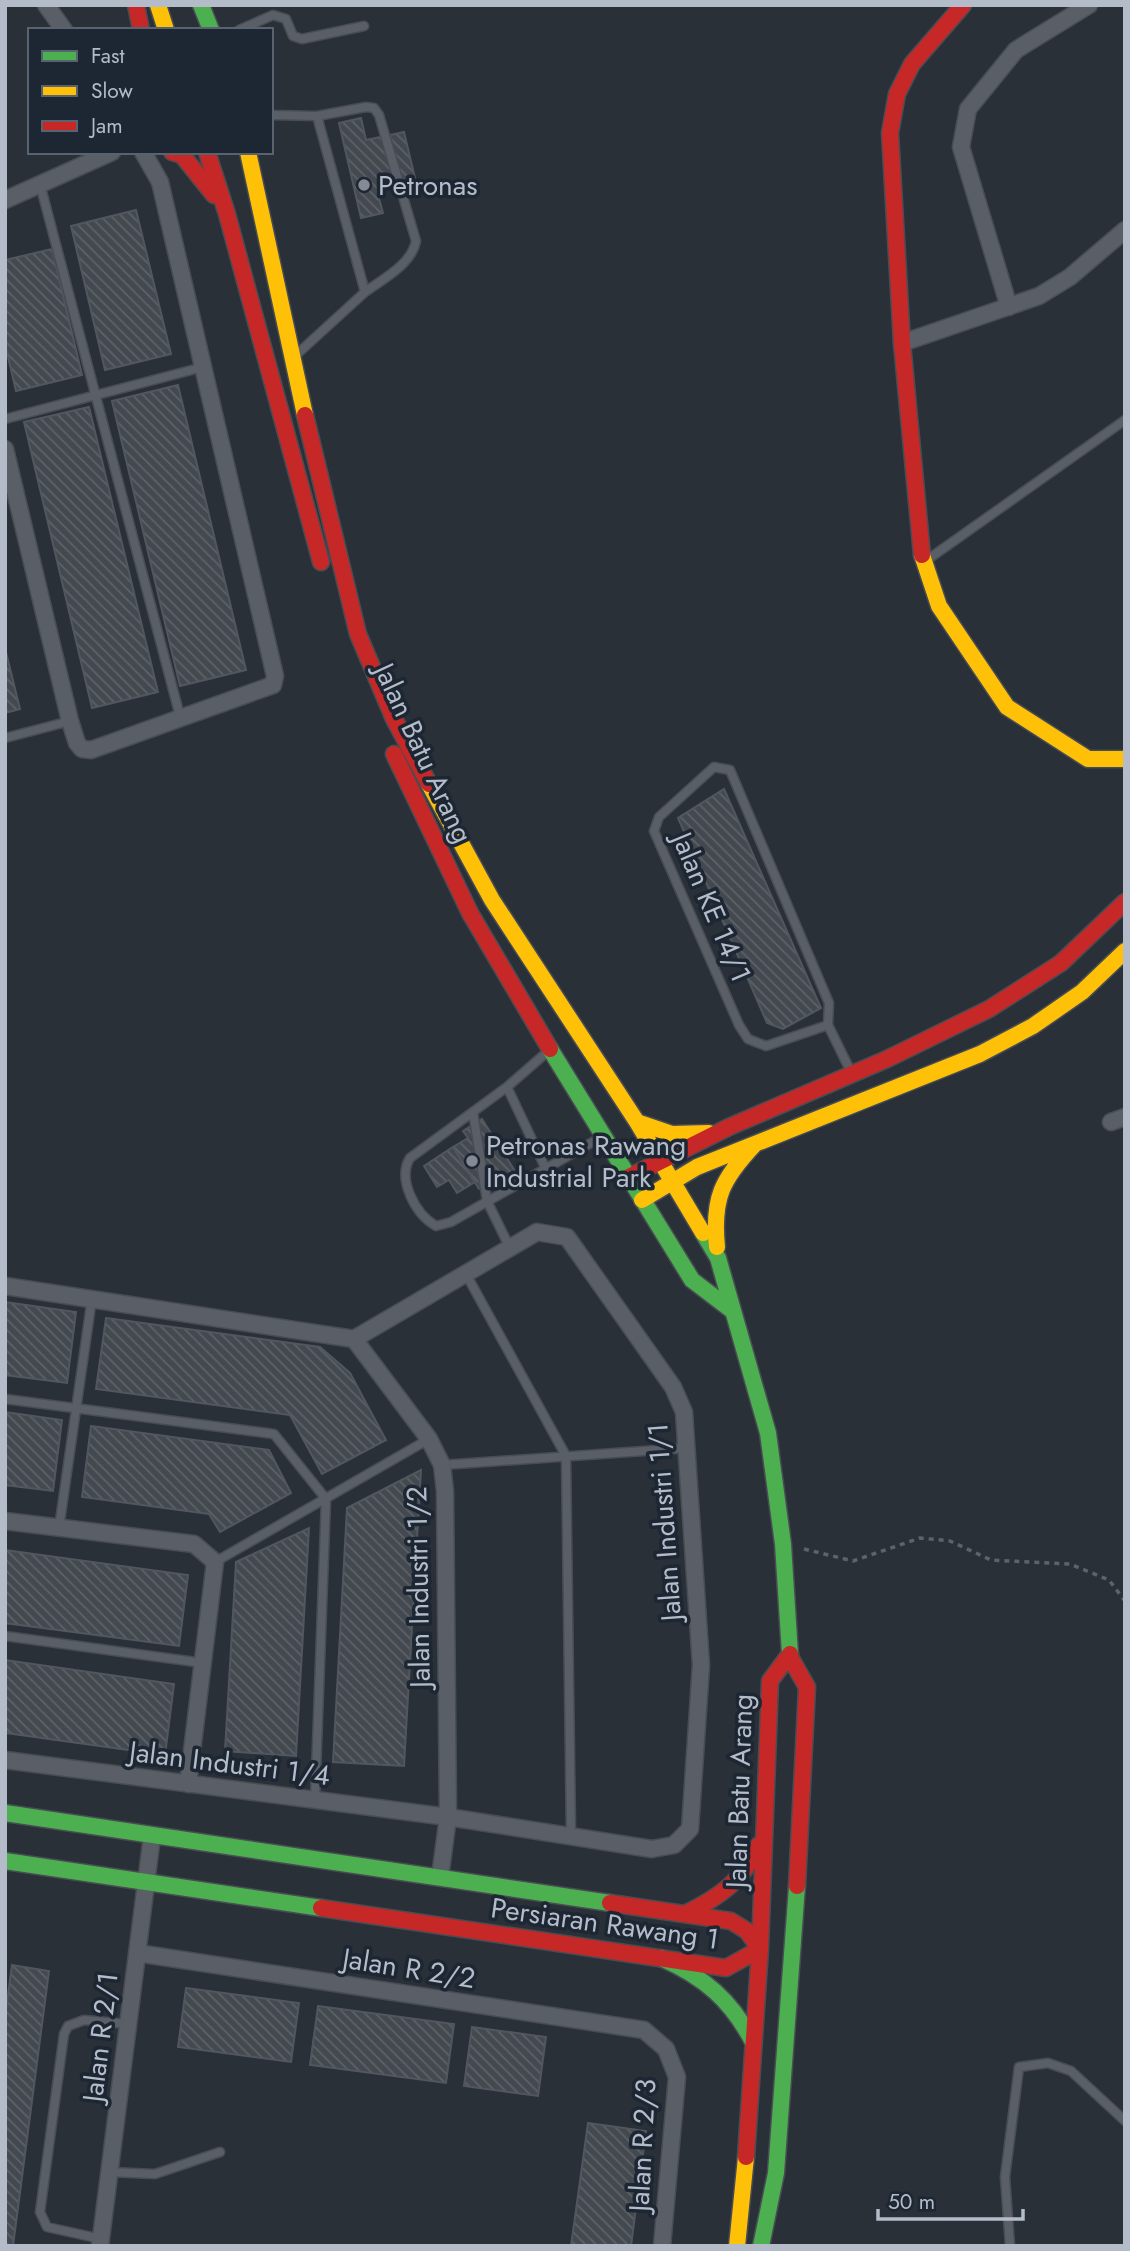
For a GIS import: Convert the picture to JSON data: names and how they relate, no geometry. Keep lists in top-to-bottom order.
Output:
{
  "streets": {
    "main road": ["Jalan Batu Arang", "Persiaran Rawang 1"],
    "street": [
      "Jalan Industri 1/1",
      "Jalan Industri 1/2",
      "Jalan Industri 1/4",
      "Jalan R 2/2",
      "Jalan R 2/1",
      "Jalan R 2/3"
    ],
    "lane": ["Jalan KE 14/1"]
  },
  "crossings": [
    ["Jalan Batu Arang", "Persiaran Rawang 1"],
    ["Jalan Industri 1/1", "Jalan Industri 1/2"],
    ["Jalan Industri 1/1", "Jalan Industri 1/4"],
    ["Jalan Industri 1/2", "Jalan Industri 1/4"],
    ["Jalan Industri 1/2", "Persiaran Rawang 1"],
    ["Persiaran Rawang 1", "Jalan R 2/1"],
    ["Jalan R 2/2", "Jalan R 2/1"],
    ["Jalan R 2/2", "Jalan R 2/3"]
  ],
  "places": ["Petronas", "Petronas Rawang Industrial Park"],
  "legend": ["Fast", "Slow", "Jam"],
  "scale_bar": "50 m"
}
